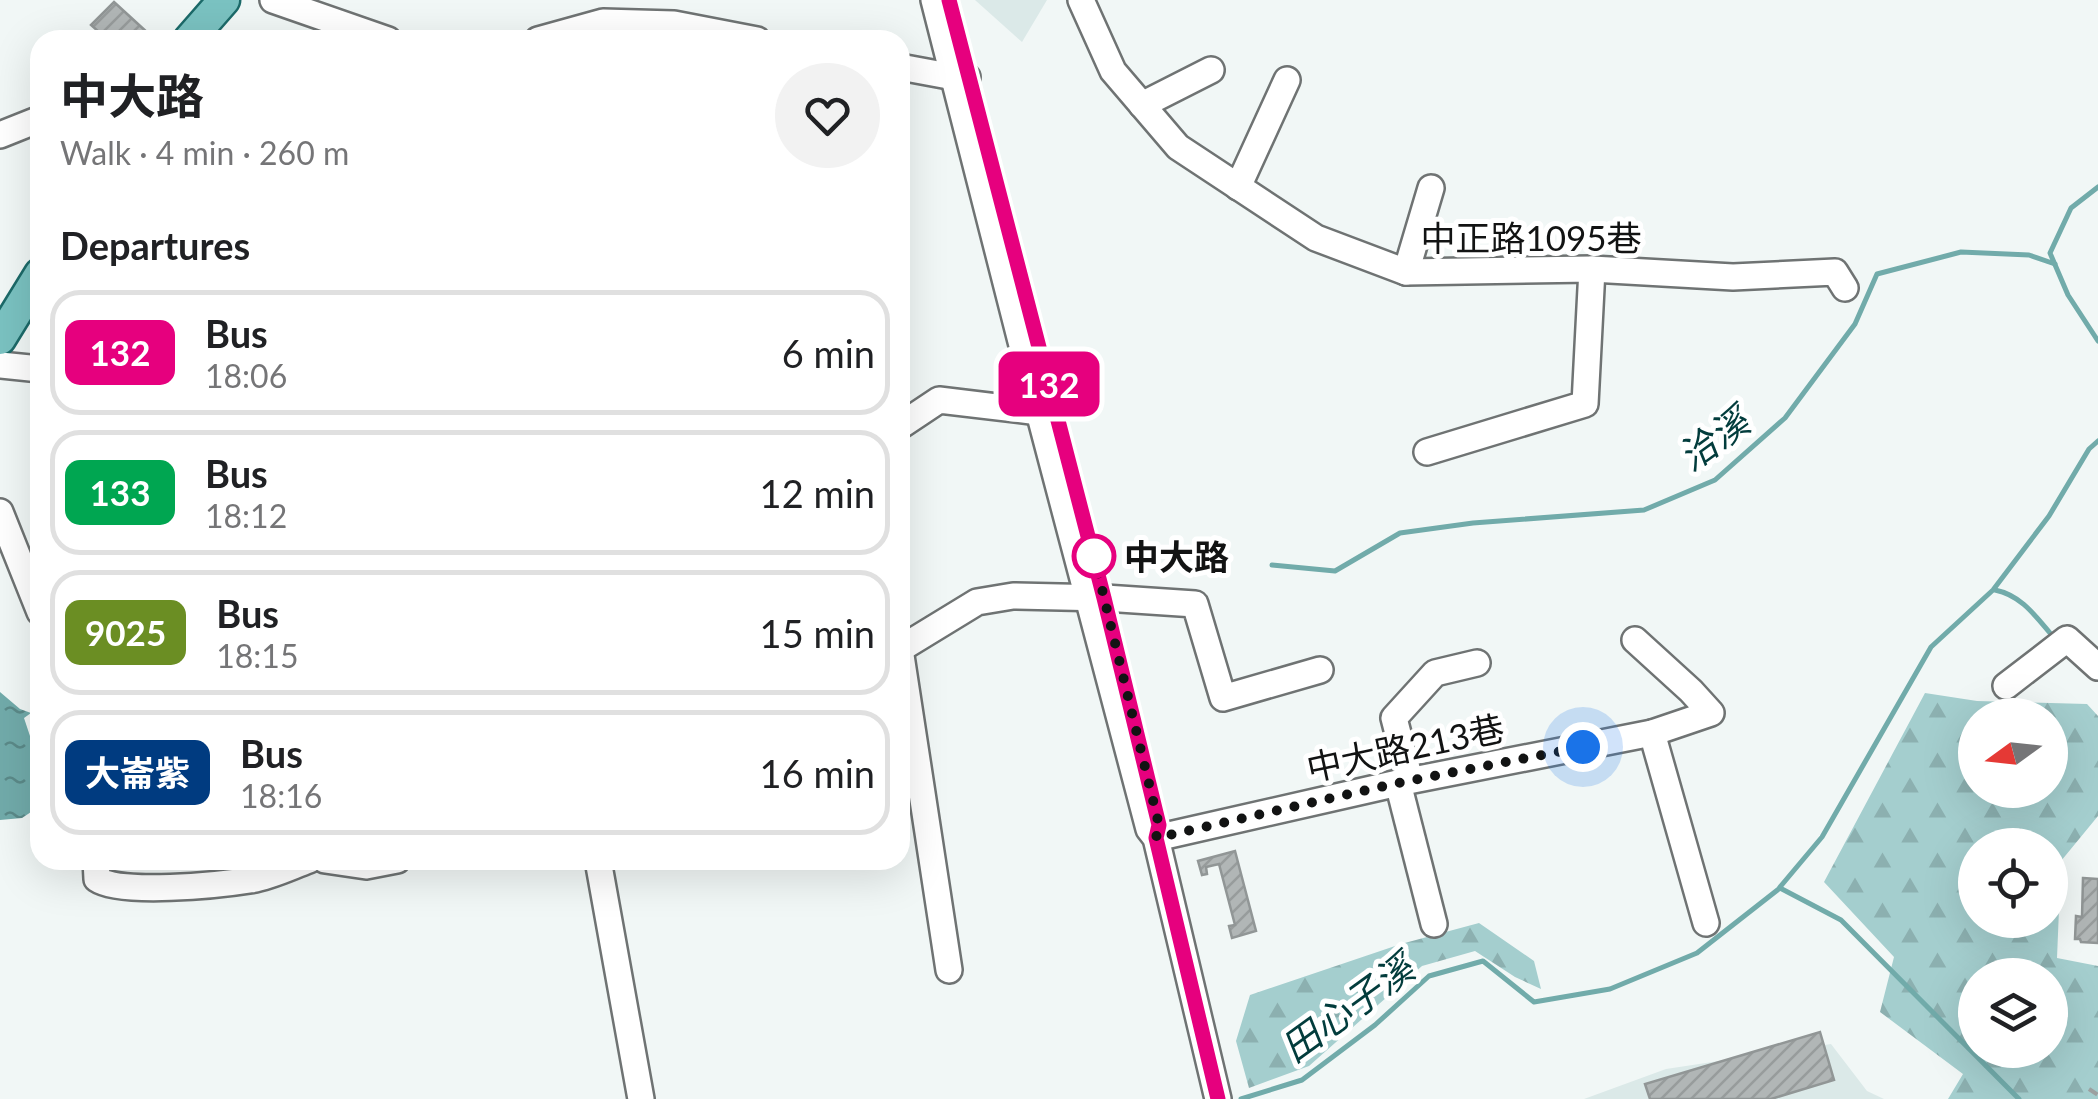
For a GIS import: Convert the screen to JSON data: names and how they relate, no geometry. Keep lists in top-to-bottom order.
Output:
{
  "streets": {
    "street": ["中正路1095巷", "中大路213巷"]
  },
  "water": ["洽溪", "田心子溪"],
  "places": ["中大路"],
  "lines": ["bus line 132"],
  "north": "left",
  "page": {
    "on_map": "132",
    "heading": [
      ["中大路", "Walk · 4 min · 260 m"],
      "Departures"
    ],
    "list": [
      {
        "mark": "132",
        "name": "Bus",
        "note": "18:06",
        "value": "6 min"
      },
      {
        "mark": "133",
        "name": "Bus",
        "note": "18:12",
        "value": "12 min"
      },
      {
        "mark": "9025",
        "name": "Bus",
        "note": "18:15",
        "value": "15 min"
      },
      {
        "mark": "大崙紫",
        "name": "Bus",
        "note": "18:16",
        "value": "16 min"
      }
    ]
  }
}
